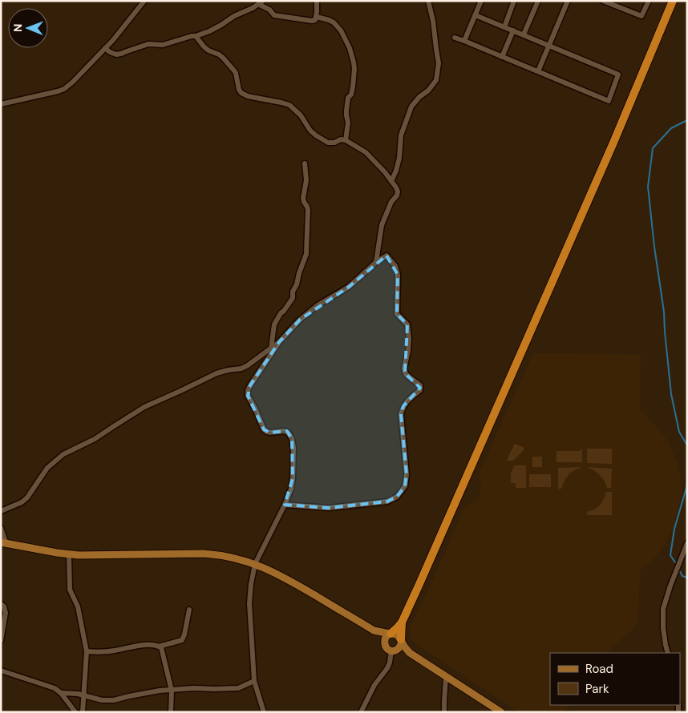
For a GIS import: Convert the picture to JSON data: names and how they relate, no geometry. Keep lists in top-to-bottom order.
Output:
{
  "legend": ["Road", "Park"],
  "north": "left"
}
